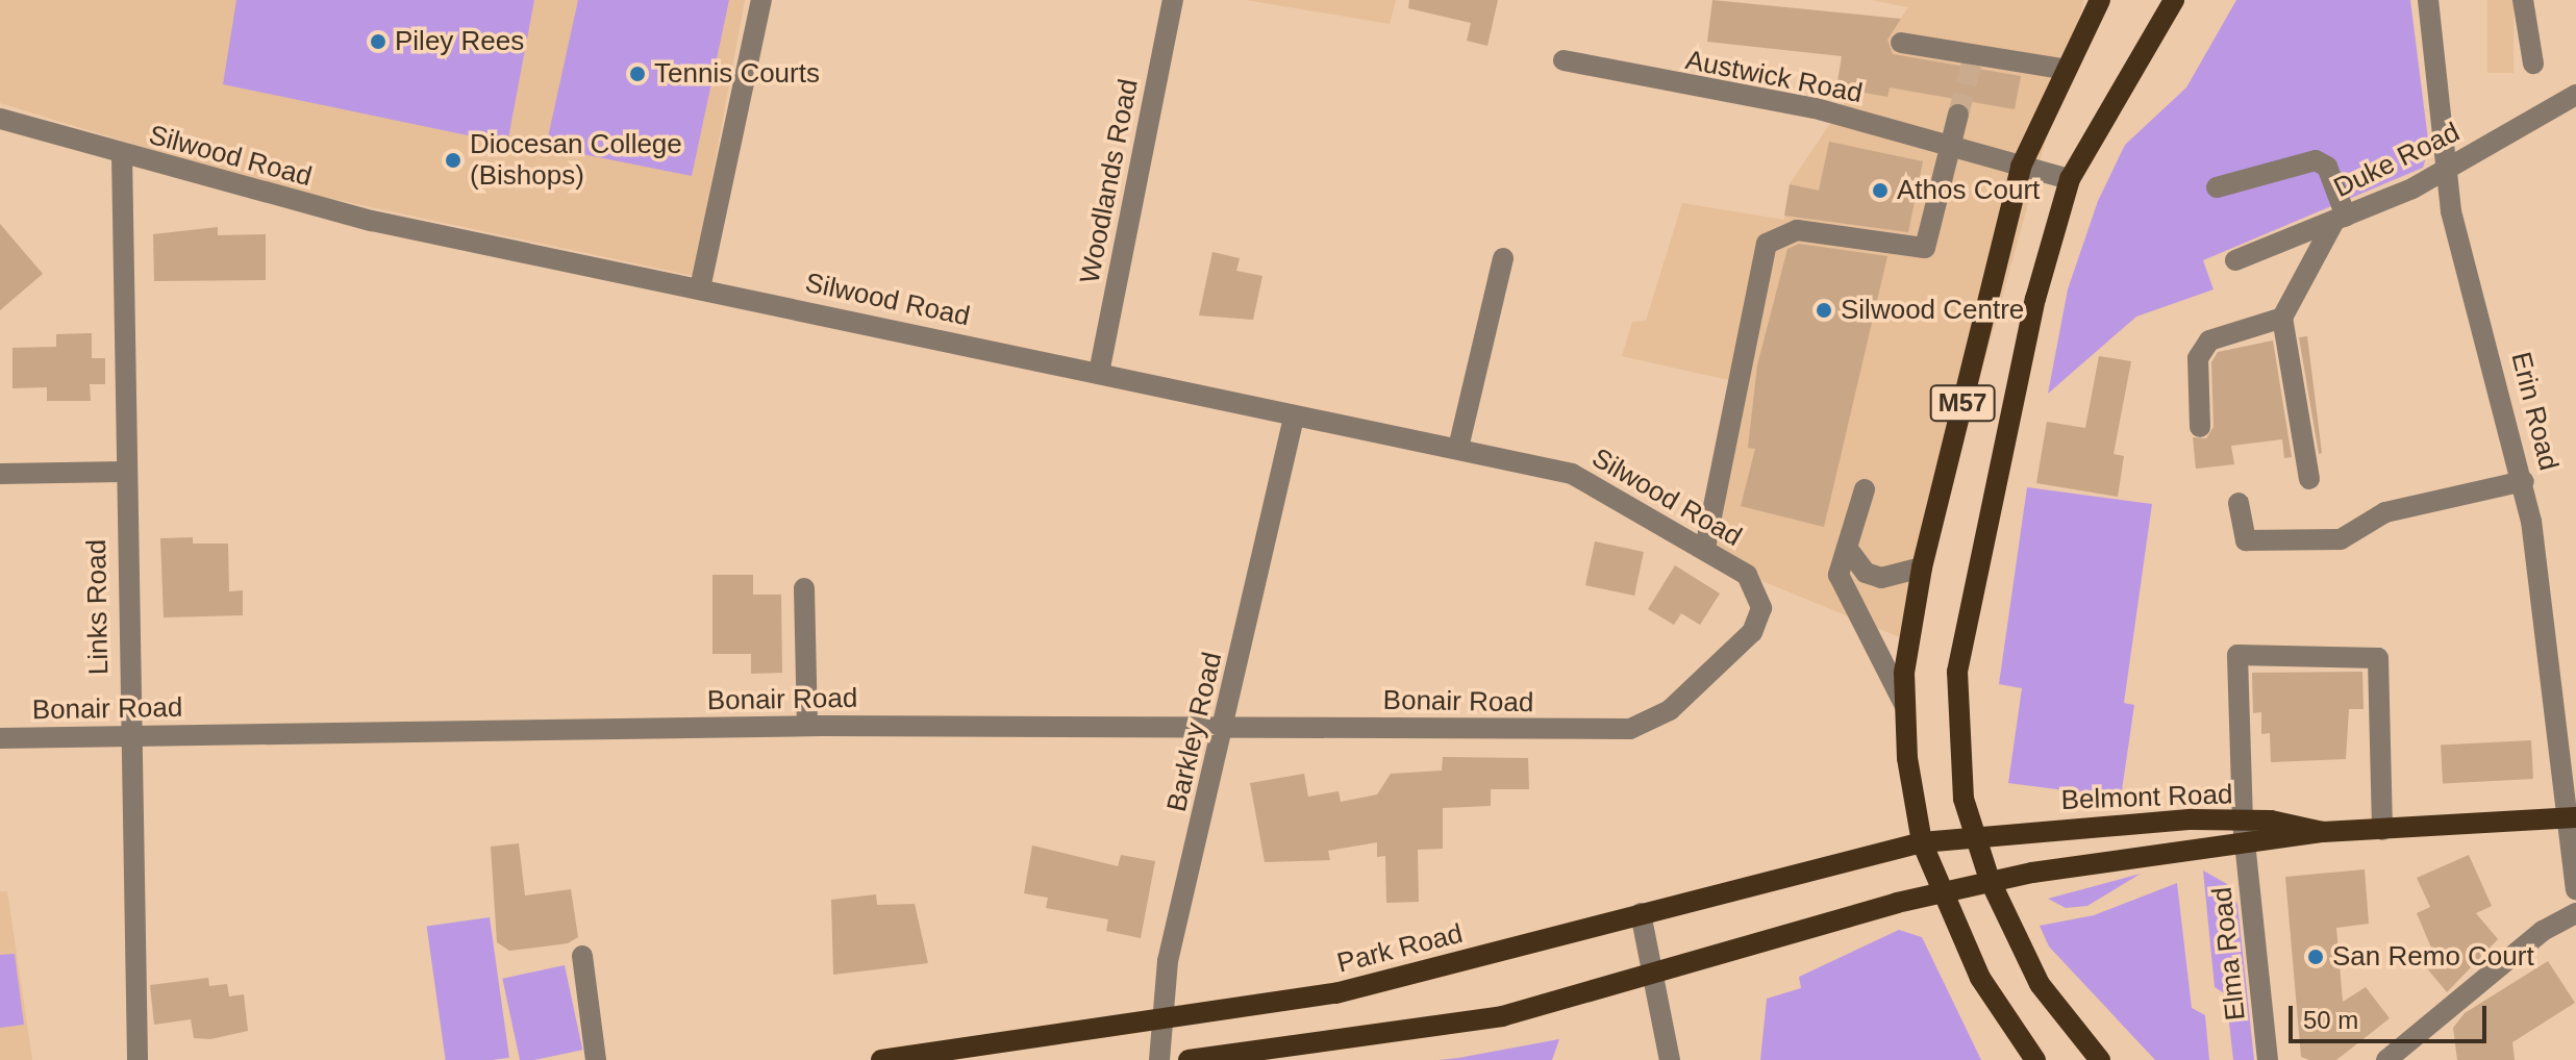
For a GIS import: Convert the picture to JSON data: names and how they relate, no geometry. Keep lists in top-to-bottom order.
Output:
{
  "streets": {
    "main road": ["M57", "Belmont Road", "Park Road"],
    "street": [
      "Austwick Road",
      "Silwood Road",
      "Duke Road",
      "Woodlands Road",
      "Erin Road",
      "Links Road",
      "Bonair Road",
      "Barkley Road",
      "Elma Road"
    ]
  },
  "crossings": [
    ["Austwick Road", "M57"],
    ["Silwood Road", "Woodlands Road"],
    ["Silwood Road", "Links Road"],
    ["Silwood Road", "Bonair Road"],
    ["Silwood Road", "Barkley Road"],
    ["Duke Road", "Erin Road"],
    ["M57", "Belmont Road"],
    ["M57", "Park Road"],
    ["Erin Road", "Belmont Road"],
    ["Links Road", "Bonair Road"],
    ["Bonair Road", "Barkley Road"],
    ["Barkley Road", "Park Road"],
    ["Belmont Road", "Park Road"],
    ["Belmont Road", "Elma Road"]
  ],
  "places": [
    "Piley Rees",
    "Tennis Courts",
    "Diocesan College (Bishops)",
    "Athos Court",
    "Silwood Centre",
    "San Remo Court"
  ],
  "scale_bar": "50 m"
}
